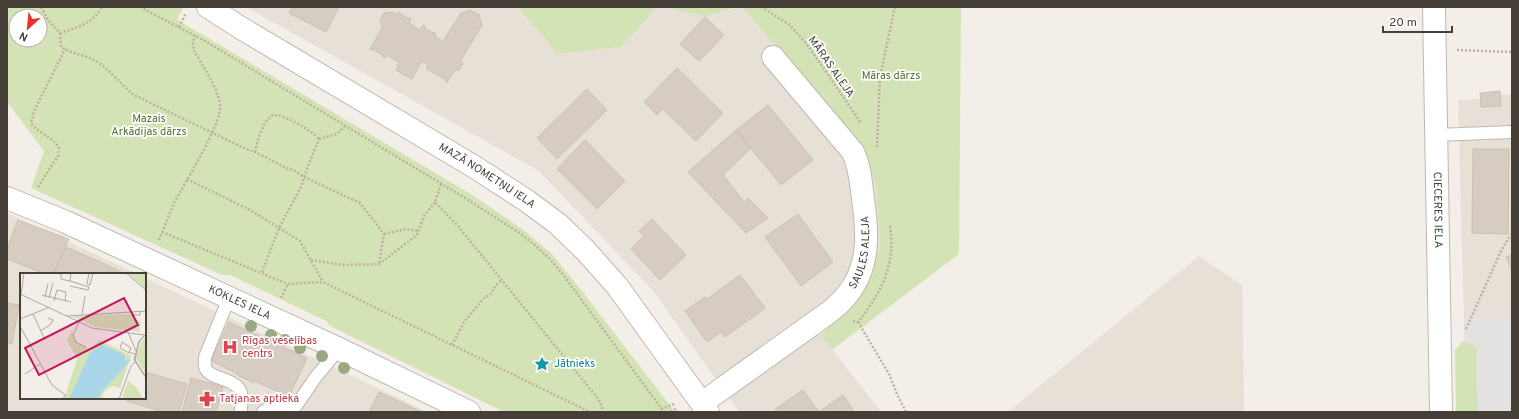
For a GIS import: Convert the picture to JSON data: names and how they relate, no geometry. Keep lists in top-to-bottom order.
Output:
{
  "streets": {
    "street": [
      "MAZĀ NOMETŅU IELA",
      "CIECERES IELA",
      "SAULES ALEJA",
      "KOKLES IELA"
    ],
    "path": ["MĀRAS ALEJA"]
  },
  "crossings": [
    ["MAZĀ NOMETŅU IELA", "SAULES ALEJA"]
  ],
  "parks": ["Māras dārzs", "Mazais Arkādijas dārzs"],
  "places": {
    "hospital": ["Rīgas veselības centrs"],
    "place": ["Jātnieks"],
    "pharmacy": ["Tatjanas aptieka"]
  },
  "scale_bar": "20 m",
  "north": "bottom left"
}
